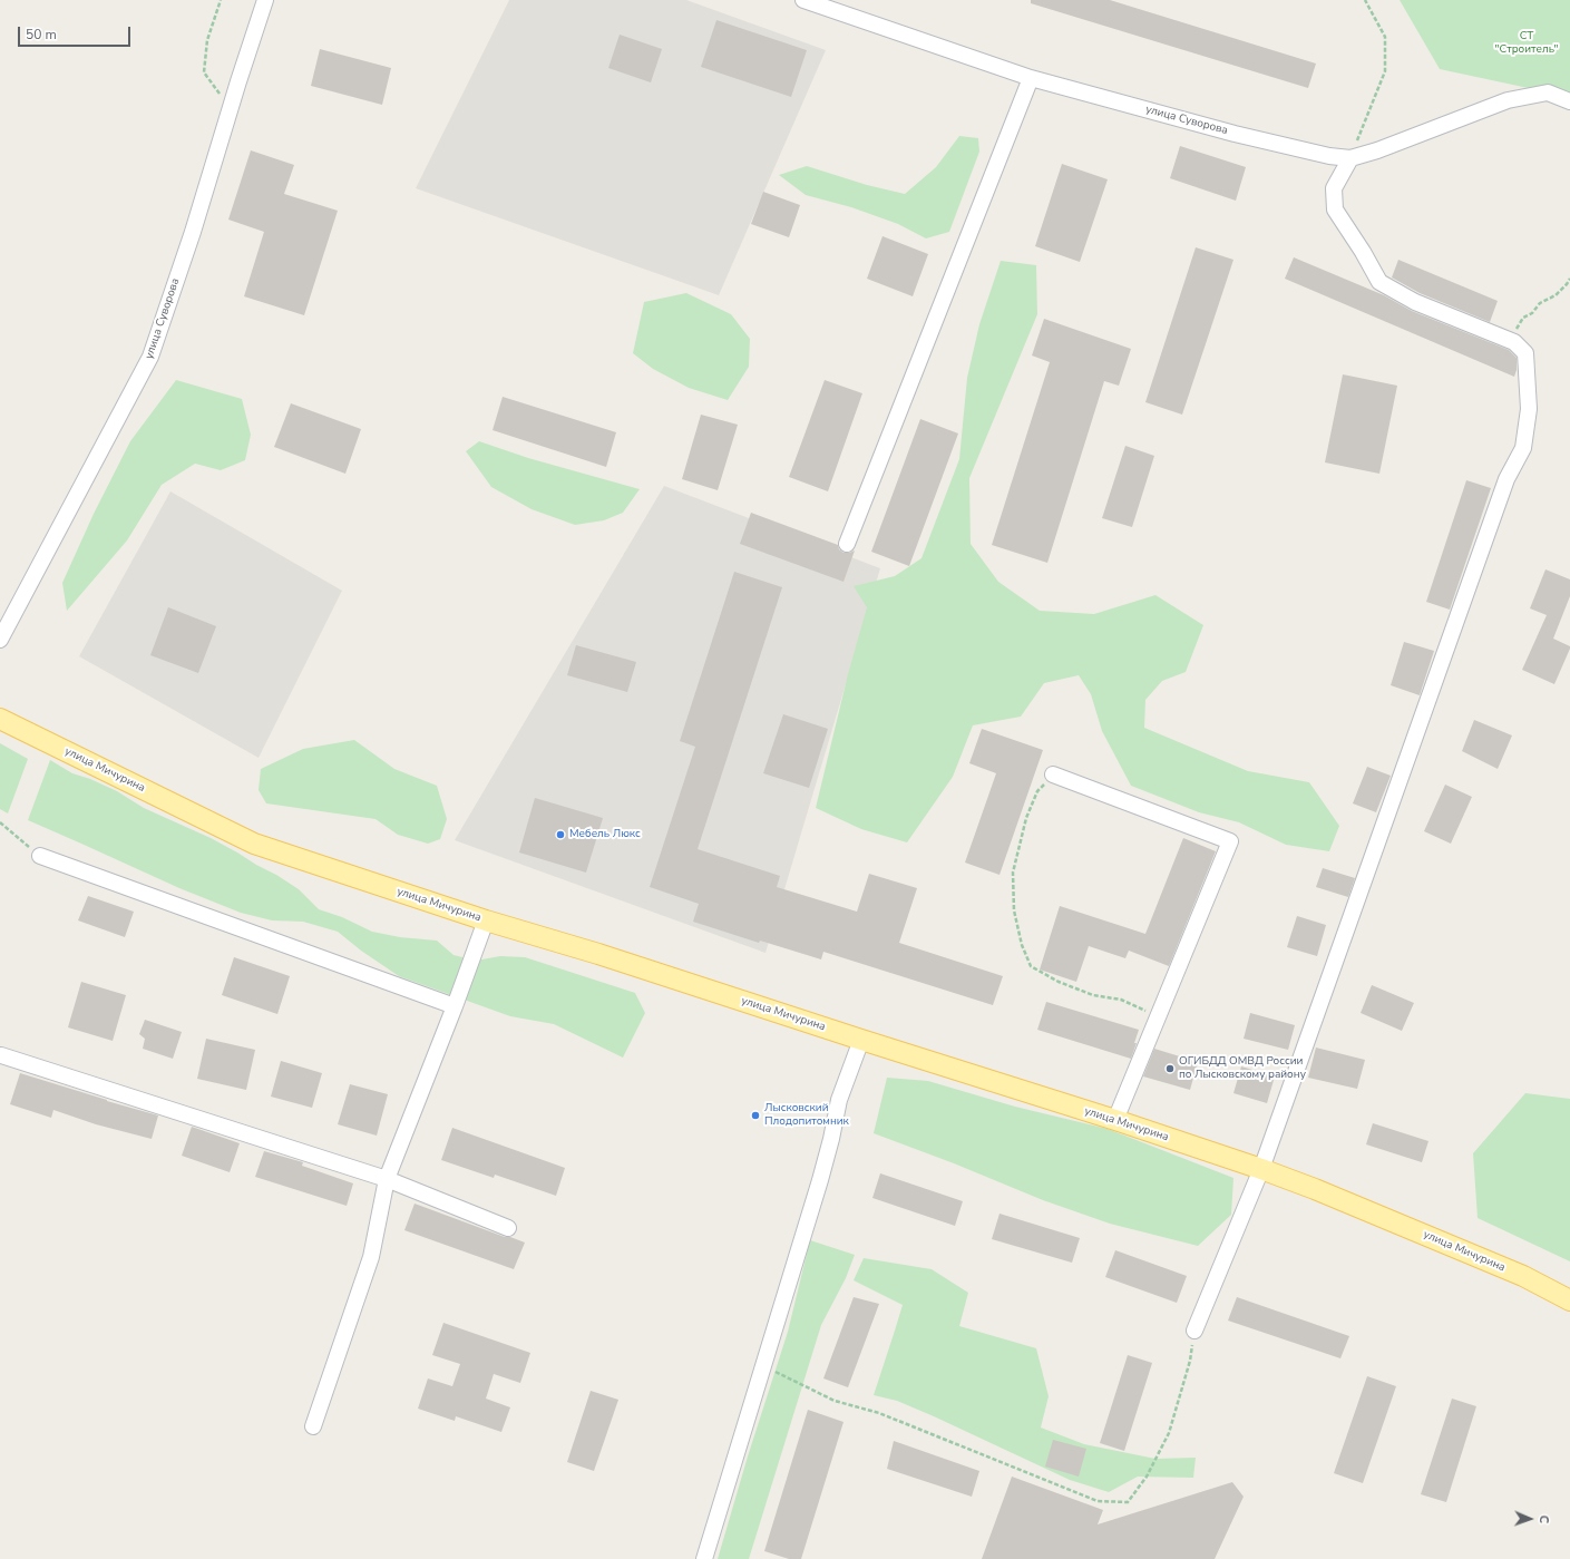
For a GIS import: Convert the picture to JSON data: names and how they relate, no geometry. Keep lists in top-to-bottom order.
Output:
{
  "streets": {
    "main road": ["улица Мичурина"],
    "street": ["улица Суворова"]
  },
  "parks": ["СТ \"Строитель\""],
  "places": ["Мебель Люкс", "ОГИБДД ОМВД России по Лысковскому району", "Лысковский Плодопитомник"],
  "scale_bar": "50 m",
  "north": "right"
}
